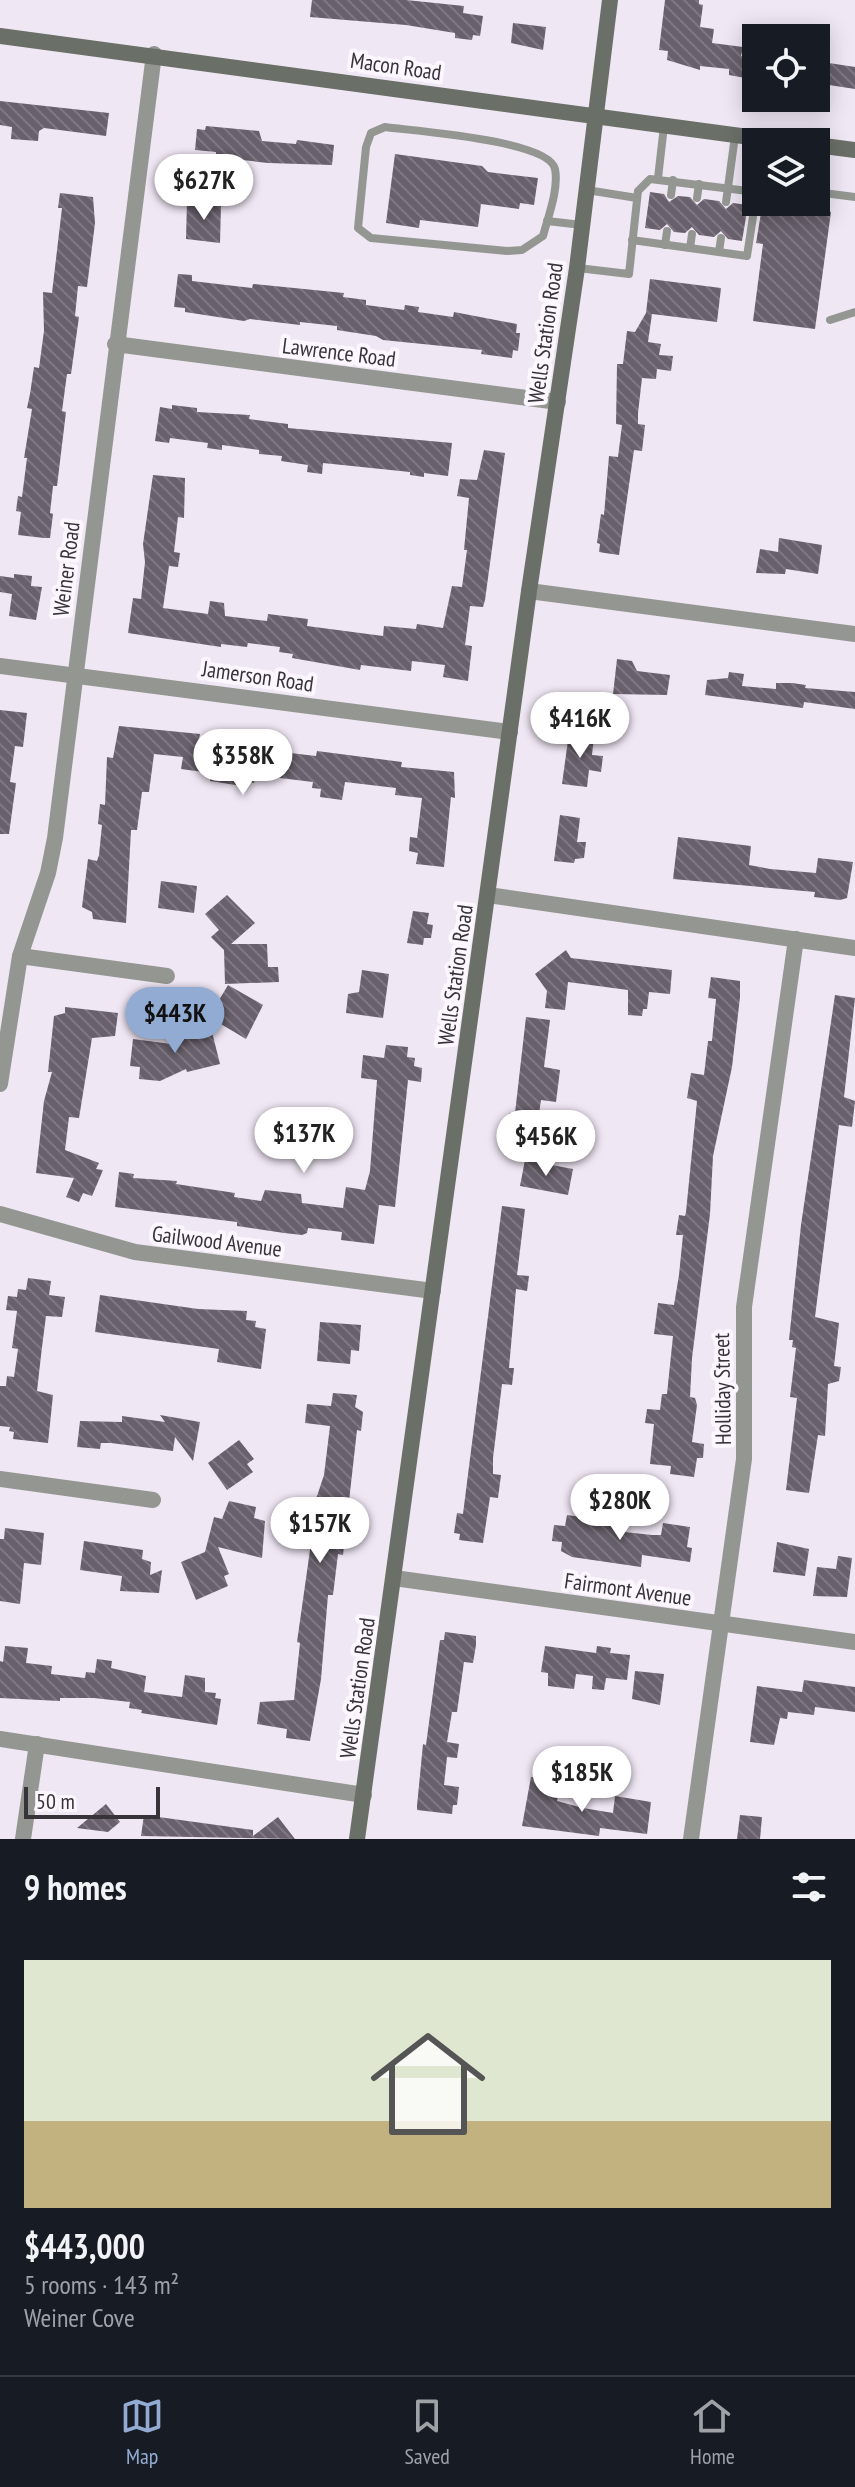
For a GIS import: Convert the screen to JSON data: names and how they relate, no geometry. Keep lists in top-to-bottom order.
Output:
{
  "streets": {
    "street": [
      "Macon Road",
      "Wells Station Road",
      "Lawrence Road",
      "Weiner Road",
      "Jamerson Road",
      "Gailwood Avenue",
      "Holliday Street",
      "Fairmont Avenue"
    ]
  },
  "crossings": [
    ["Macon Road", "Wells Station Road"],
    ["Macon Road", "Weiner Road"],
    ["Wells Station Road", "Lawrence Road"],
    ["Wells Station Road", "Jamerson Road"],
    ["Wells Station Road", "Gailwood Avenue"],
    ["Wells Station Road", "Fairmont Avenue"],
    ["Lawrence Road", "Weiner Road"],
    ["Weiner Road", "Jamerson Road"],
    ["Holliday Street", "Fairmont Avenue"]
  ],
  "scale_bar": "50 m",
  "page": {
    "price": [
      "$627K",
      "$416K",
      "$358K",
      "$443K",
      "$137K",
      "$456K",
      "$280K",
      "$157K",
      "$185K"
    ],
    "scale": "50 m",
    "heading": "9 homes",
    "list": [
      {
        "name": "$443,000",
        "note": "5 rooms · 143 m² · Weiner Cove"
      }
    ],
    "tabs": ["Map", "Saved", "Home"]
  }
}
